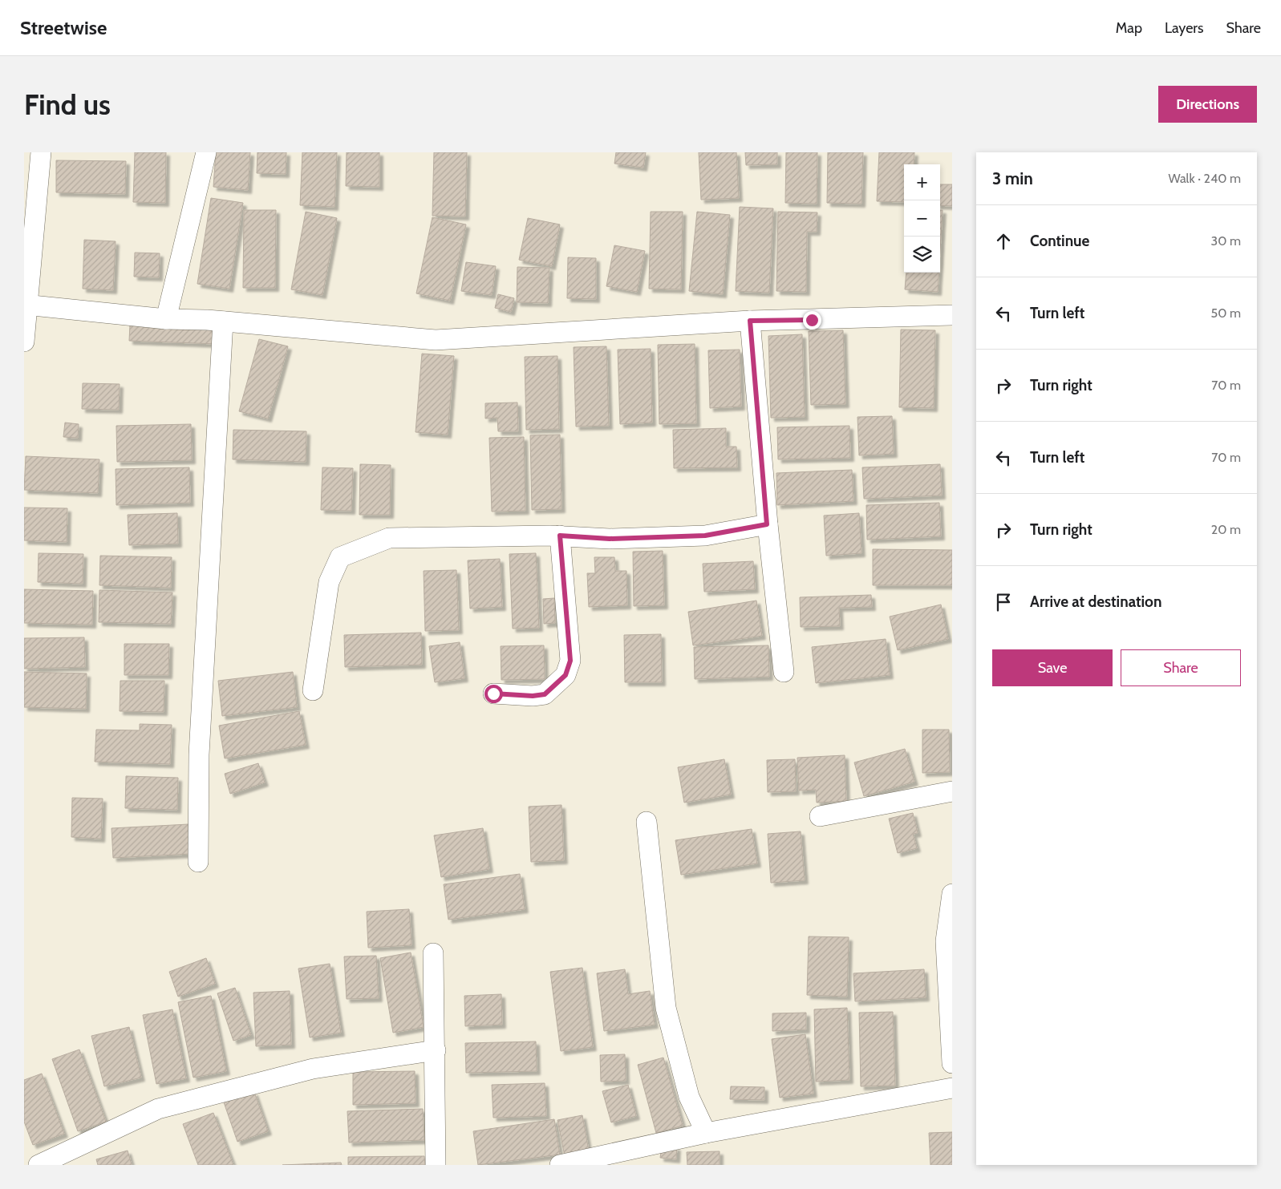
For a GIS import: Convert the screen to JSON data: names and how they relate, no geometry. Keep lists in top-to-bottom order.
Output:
{
  "page": {
    "header": "Streetwise",
    "nav": ["Map", "Layers", "Share"],
    "buttons": [
      "Directions",
      ["Save", "Share"]
    ],
    "title": "Find us",
    "heading": ["3 min", "Walk · 240 m"],
    "map_buttons": ["+", "−"],
    "list": [
      ["Continue", "30 m"],
      ["Turn left", "50 m"],
      ["Turn right", "70 m"],
      ["Turn left", "70 m"],
      ["Turn right", "20 m"],
      "Arrive at destination"
    ]
  }
}
